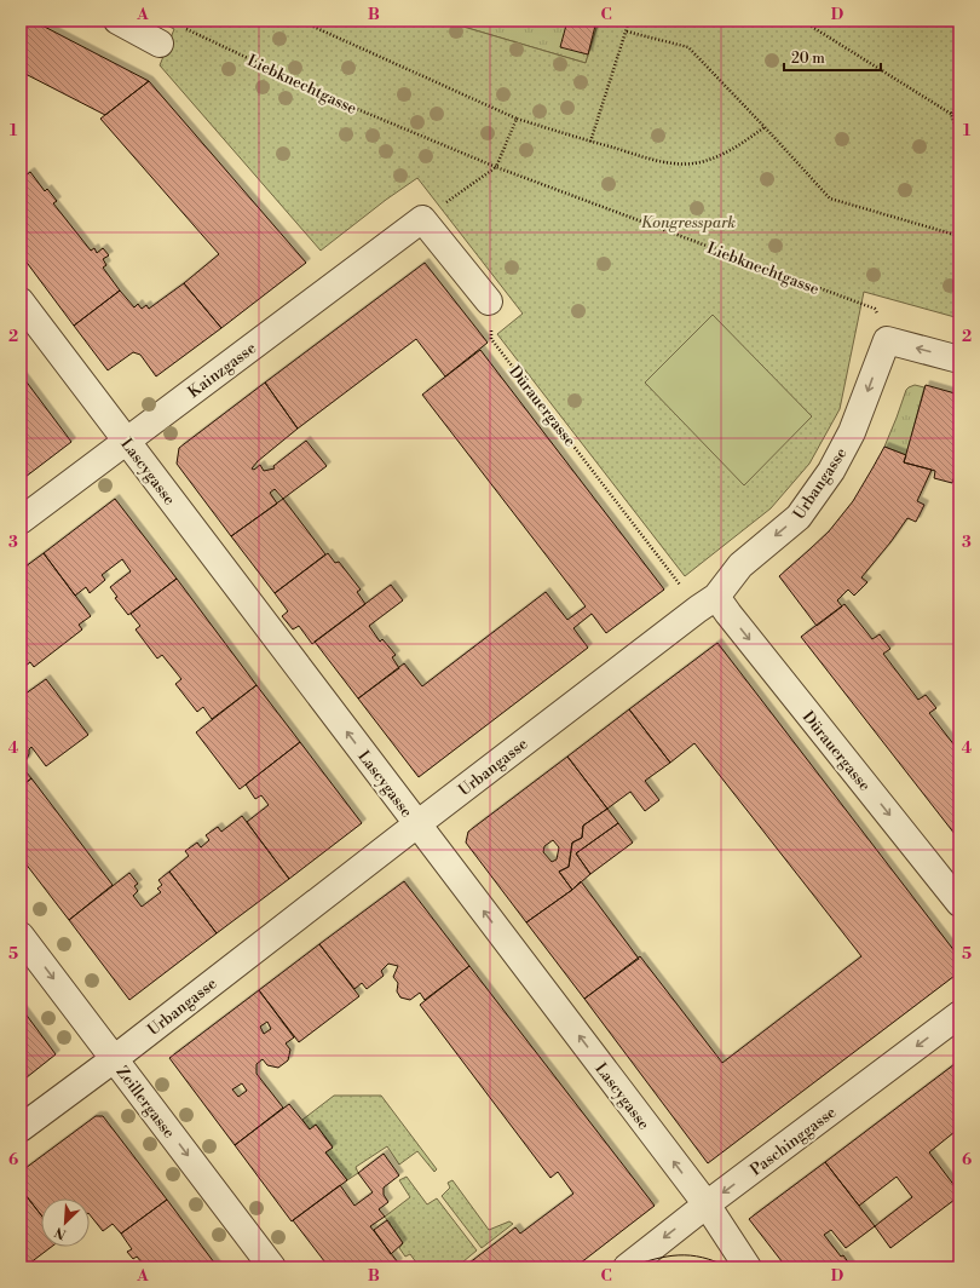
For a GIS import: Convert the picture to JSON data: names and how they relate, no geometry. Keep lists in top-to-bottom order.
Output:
{
  "streets": {
    "street": [
      "Kainzgasse",
      "Dürauergasse",
      "Lascygasse",
      "Urbangasse",
      "Zeillergasse",
      "Paschinggasse"
    ],
    "path": ["Liebknechtgasse"]
  },
  "crossings": [
    ["Liebknechtgasse", "Urbangasse"],
    ["Kainzgasse", "Lascygasse"],
    ["Dürauergasse", "Urbangasse"],
    ["Lascygasse", "Urbangasse"],
    ["Lascygasse", "Paschinggasse"],
    ["Urbangasse", "Zeillergasse"]
  ],
  "one_way": [
    "Dürauergasse",
    "Lascygasse",
    "Zeillergasse",
    "Paschinggasse"
  ],
  "parks": ["Kongresspark"],
  "scale_bar": "20 m",
  "north": "bottom left",
  "grid": {
    "columns": [
      "A",
      "B",
      "C",
      "D"
    ],
    "rows": [
      "1",
      "2",
      "3",
      "4",
      "5",
      "6"
    ]
  }
}
